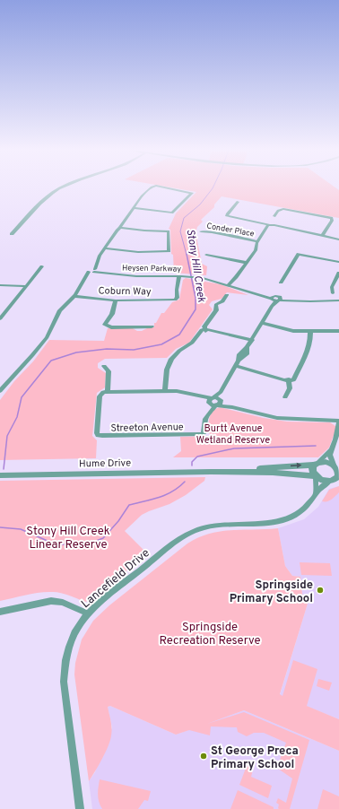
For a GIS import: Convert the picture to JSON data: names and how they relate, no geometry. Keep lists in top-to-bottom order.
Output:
{
  "streets": {
    "street": [
      "Conder Place",
      "Heysen Parkway",
      "Coburn Way",
      "Streeton Avenue",
      "Hume Drive",
      "Lancefield Drive"
    ]
  },
  "crossings": [
    ["Heysen Parkway", "Coburn Way"],
    ["Hume Drive", "Lancefield Drive"]
  ],
  "water": ["Stony Hill Creek"],
  "parks": ["Burtt Avenue Wetland Reserve", "Stony Hill Creek Linear Reserve", "Springside Recreation Reserve"],
  "places": ["Springside Primary School", "St George Preca Primary School"]
}
